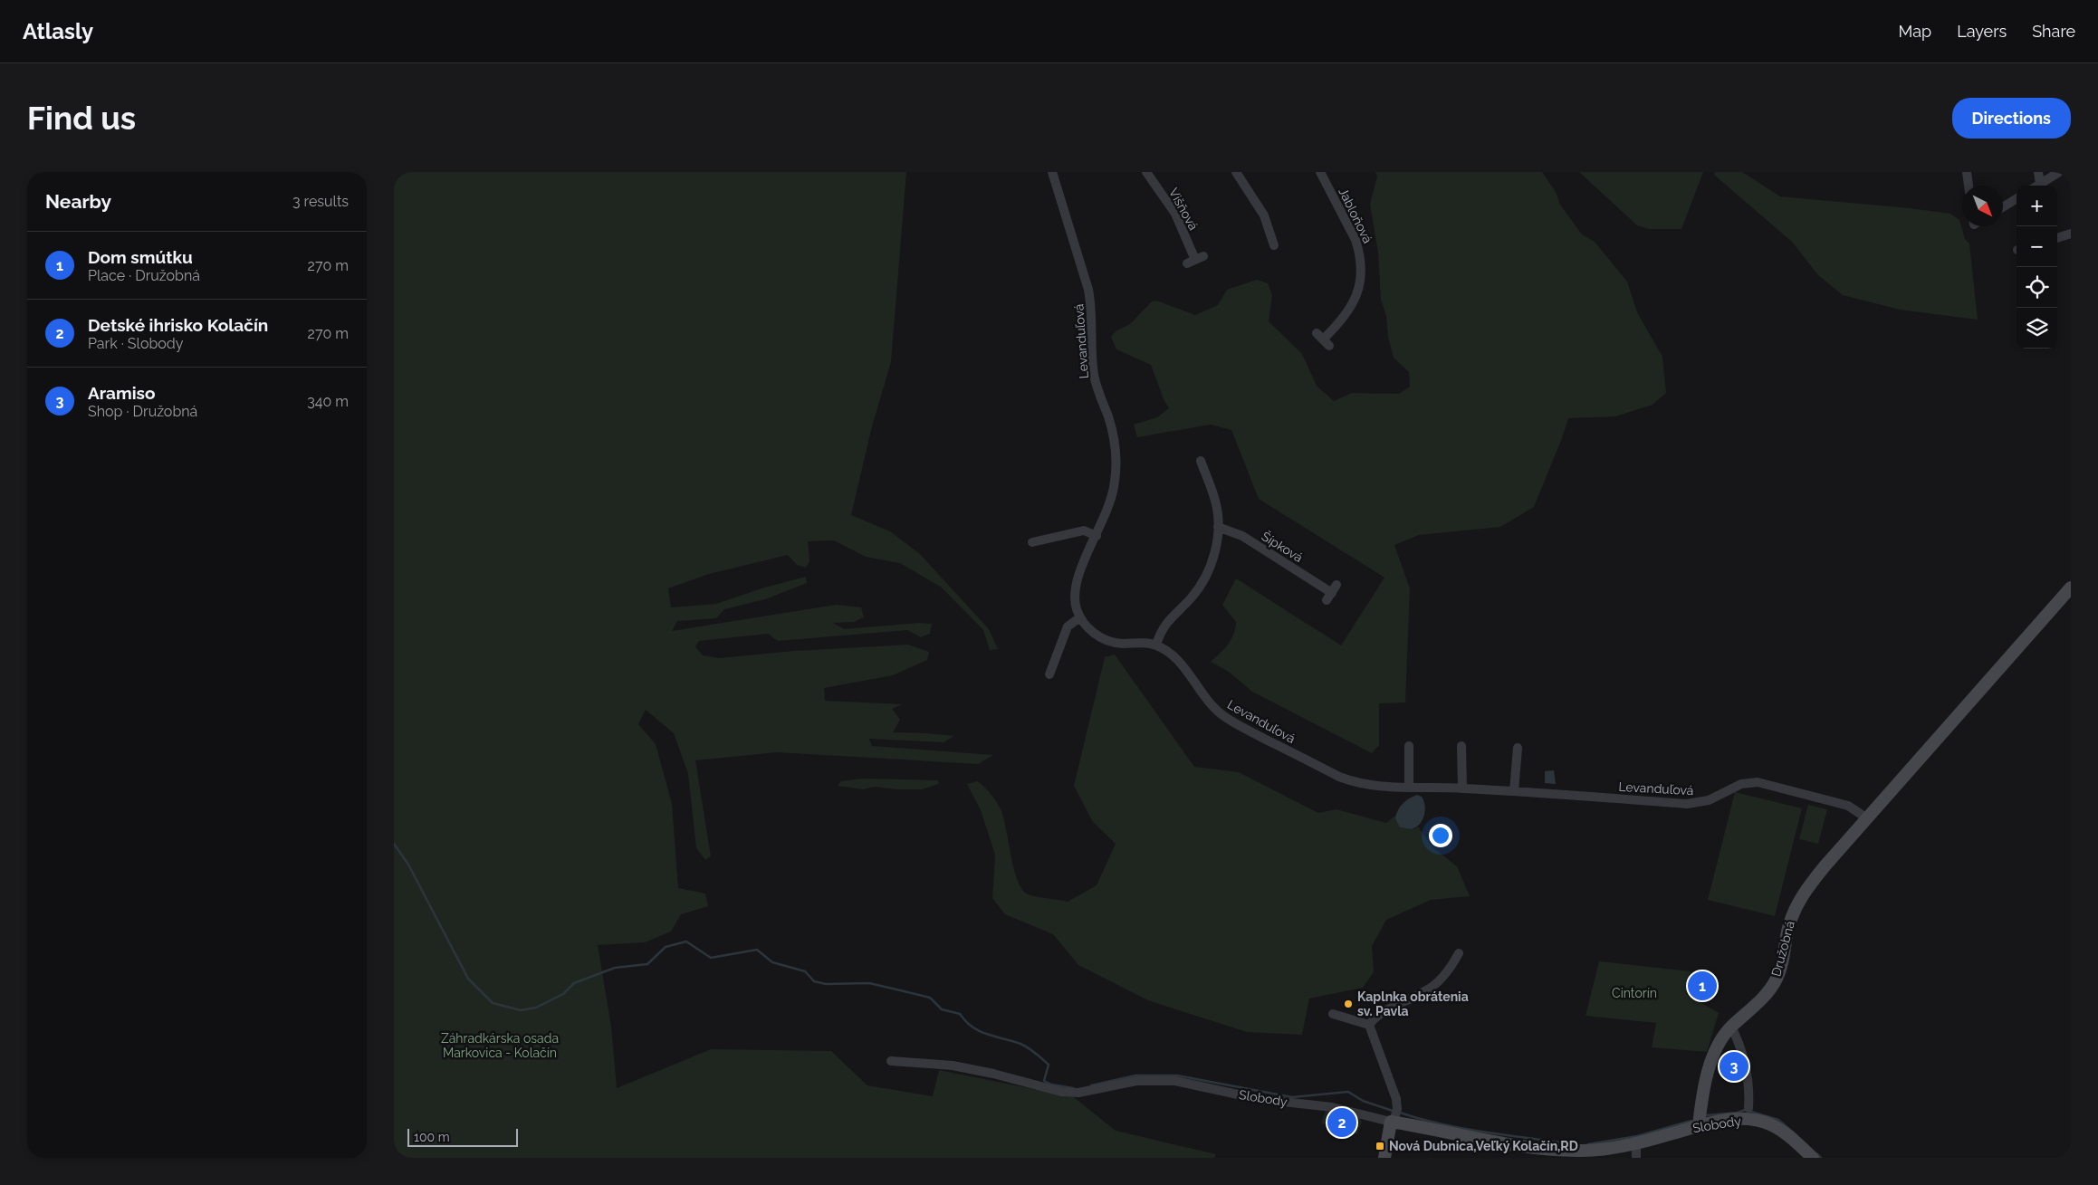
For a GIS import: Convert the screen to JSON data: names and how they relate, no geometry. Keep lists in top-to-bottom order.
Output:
{
  "streets": {
    "street": [
      "Višňová",
      "Jabloňová",
      "Levanduľová",
      "Šípková",
      "Družobná",
      "Slobody"
    ]
  },
  "crossings": [
    ["Levanduľová", "Družobná"],
    ["Družobná", "Slobody"]
  ],
  "parks": ["Cintorín", "Záhradkárska osada Markovica - Kolačín"],
  "places": {
    "other": ["Kaplnka obrátenia sv. Pavla"],
    "transit": ["Nová Dubnica,Veľký Kolačín,RD"]
  },
  "scale_bar": "100 m",
  "north": "bottom right",
  "page": {
    "header": "Atlasly",
    "nav": ["Map", "Layers", "Share"],
    "buttons": "Directions",
    "title": "Find us",
    "heading": ["Nearby", "3 results"],
    "map_buttons": ["+", "−"],
    "list": [
      {
        "mark": "1",
        "name": "Dom smútku",
        "note": "Place · Družobná",
        "value": "270 m"
      },
      {
        "mark": "2",
        "name": "Detské ihrisko Kolačín",
        "note": "Park · Slobody",
        "value": "270 m"
      },
      {
        "mark": "3",
        "name": "Aramiso",
        "note": "Shop · Družobná",
        "value": "340 m"
      }
    ],
    "pins": ["1", "3", "2"],
    "scale": "100 m"
  }
}
